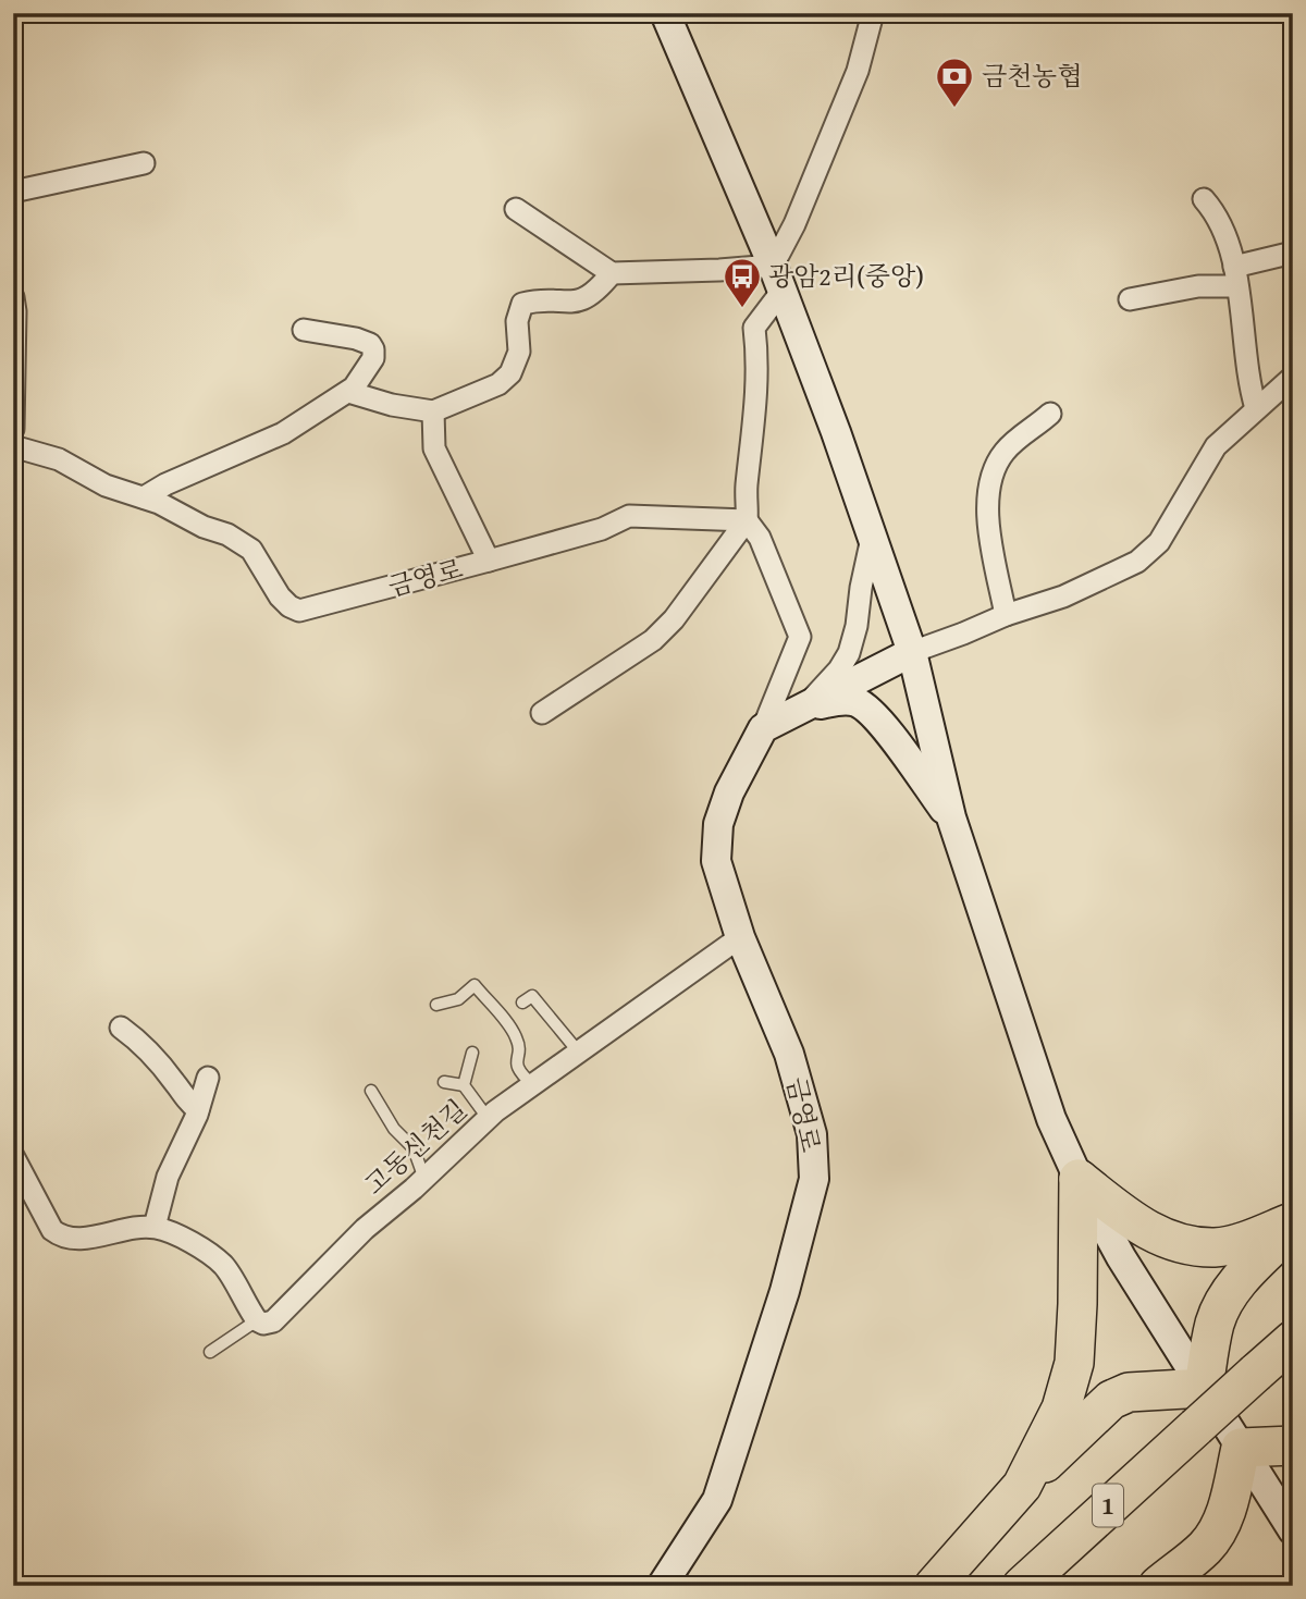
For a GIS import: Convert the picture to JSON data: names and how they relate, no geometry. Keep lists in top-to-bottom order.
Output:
{
  "streets": {
    "highway": ["1"],
    "street": ["금영로", "고동신천길"]
  },
  "crossings": [
    ["금영로", "고동신천길"]
  ],
  "places": {
    "bank": ["금천농협"],
    "bus stop": ["광암2리(중앙)"]
  }
}
